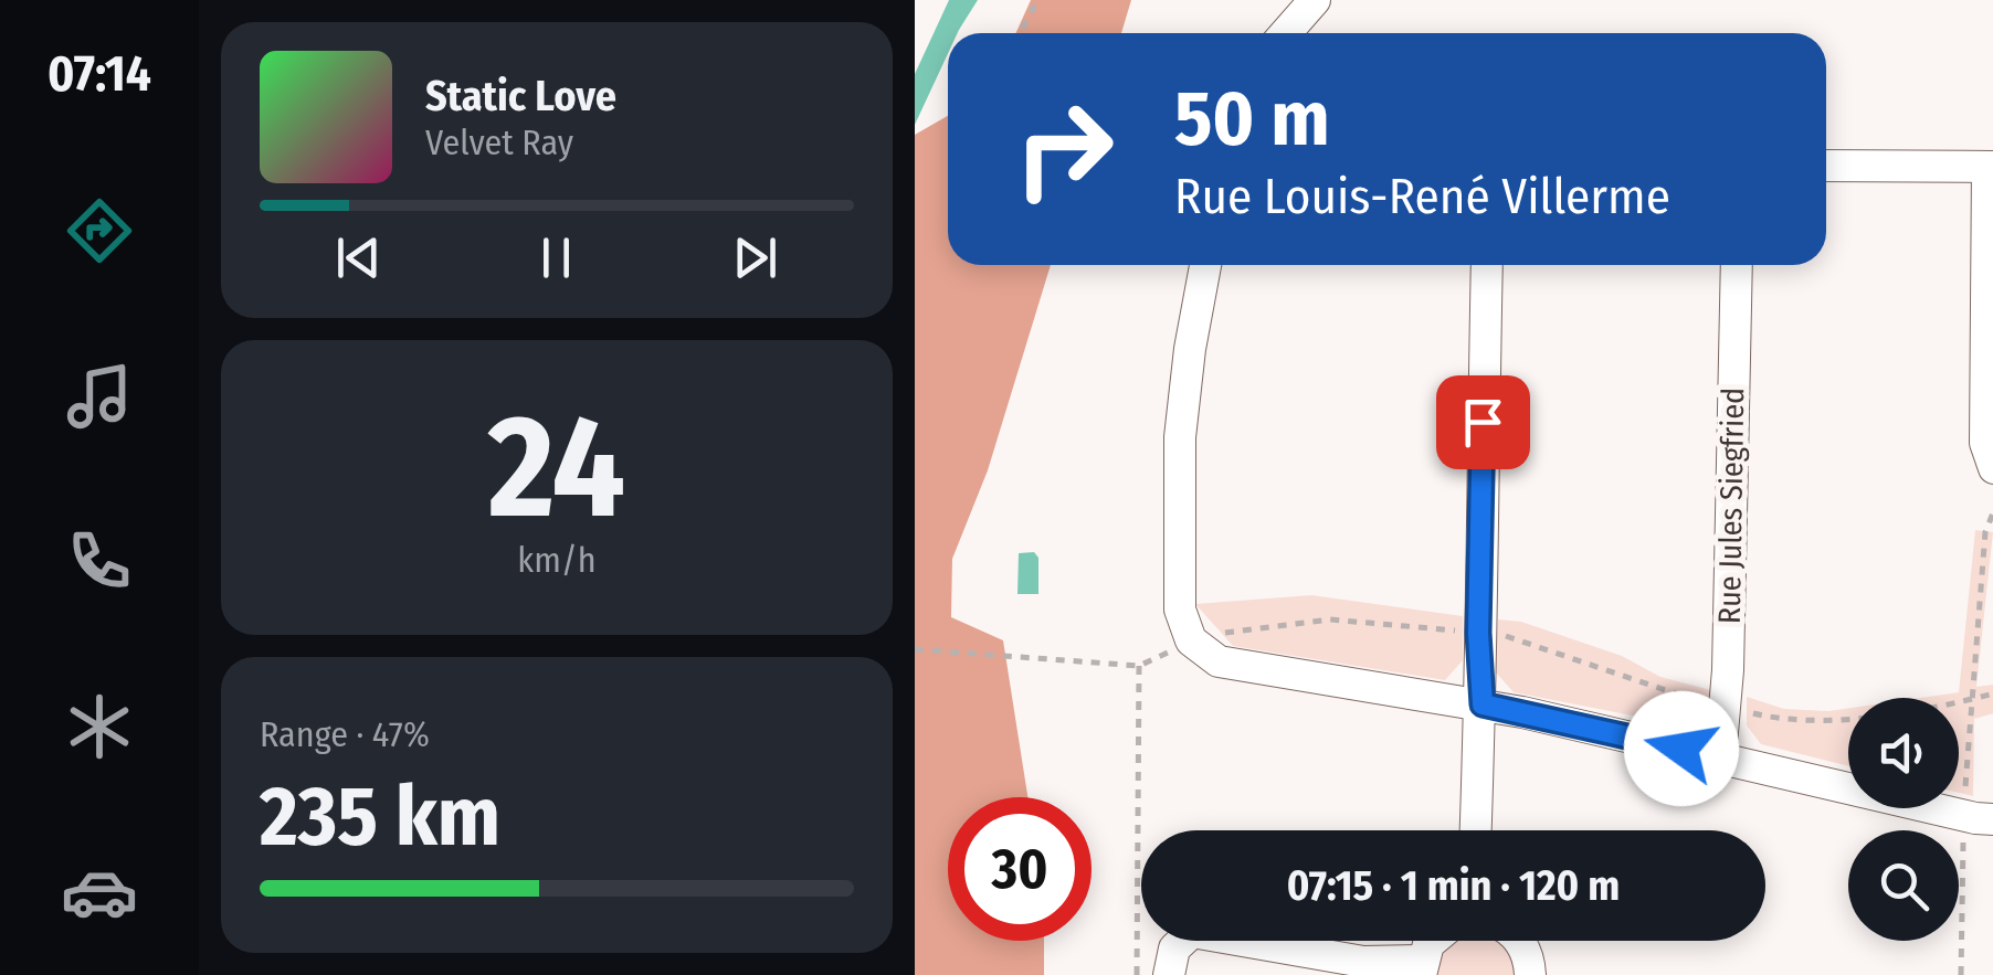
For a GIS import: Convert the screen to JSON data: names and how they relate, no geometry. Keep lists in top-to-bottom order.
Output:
{
  "streets": {
    "street": ["Rue Jules Siegfried"]
  },
  "page": {
    "tabs": "07:14",
    "turn": ["50 m", "Rue Louis-René Villerme"],
    "song": ["Static Love", "Velvet Ray"],
    "tile": [
      ["24", "km/h"],
      ["Range · 47%", "235 km"]
    ],
    "limit": "30",
    "trip": "07:15 · 1 min · 120 m"
  }
}
